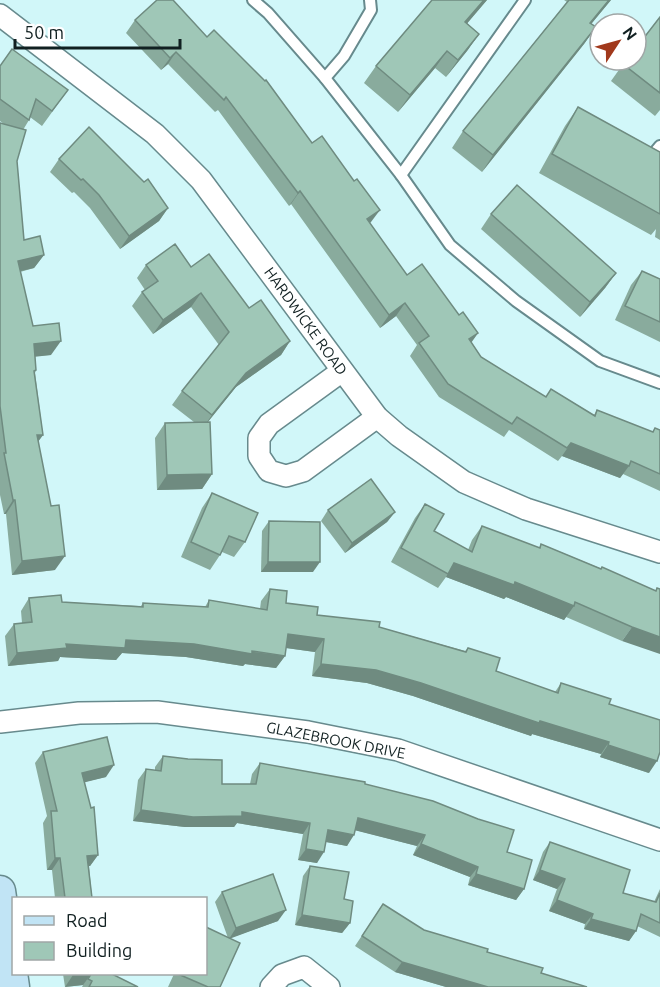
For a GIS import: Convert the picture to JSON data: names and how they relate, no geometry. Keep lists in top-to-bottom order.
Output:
{
  "streets": {
    "street": ["HARDWICKE ROAD", "GLAZEBROOK DRIVE"]
  },
  "legend": ["Road", "Building"],
  "scale_bar": "50 m",
  "north": "top right"
}
